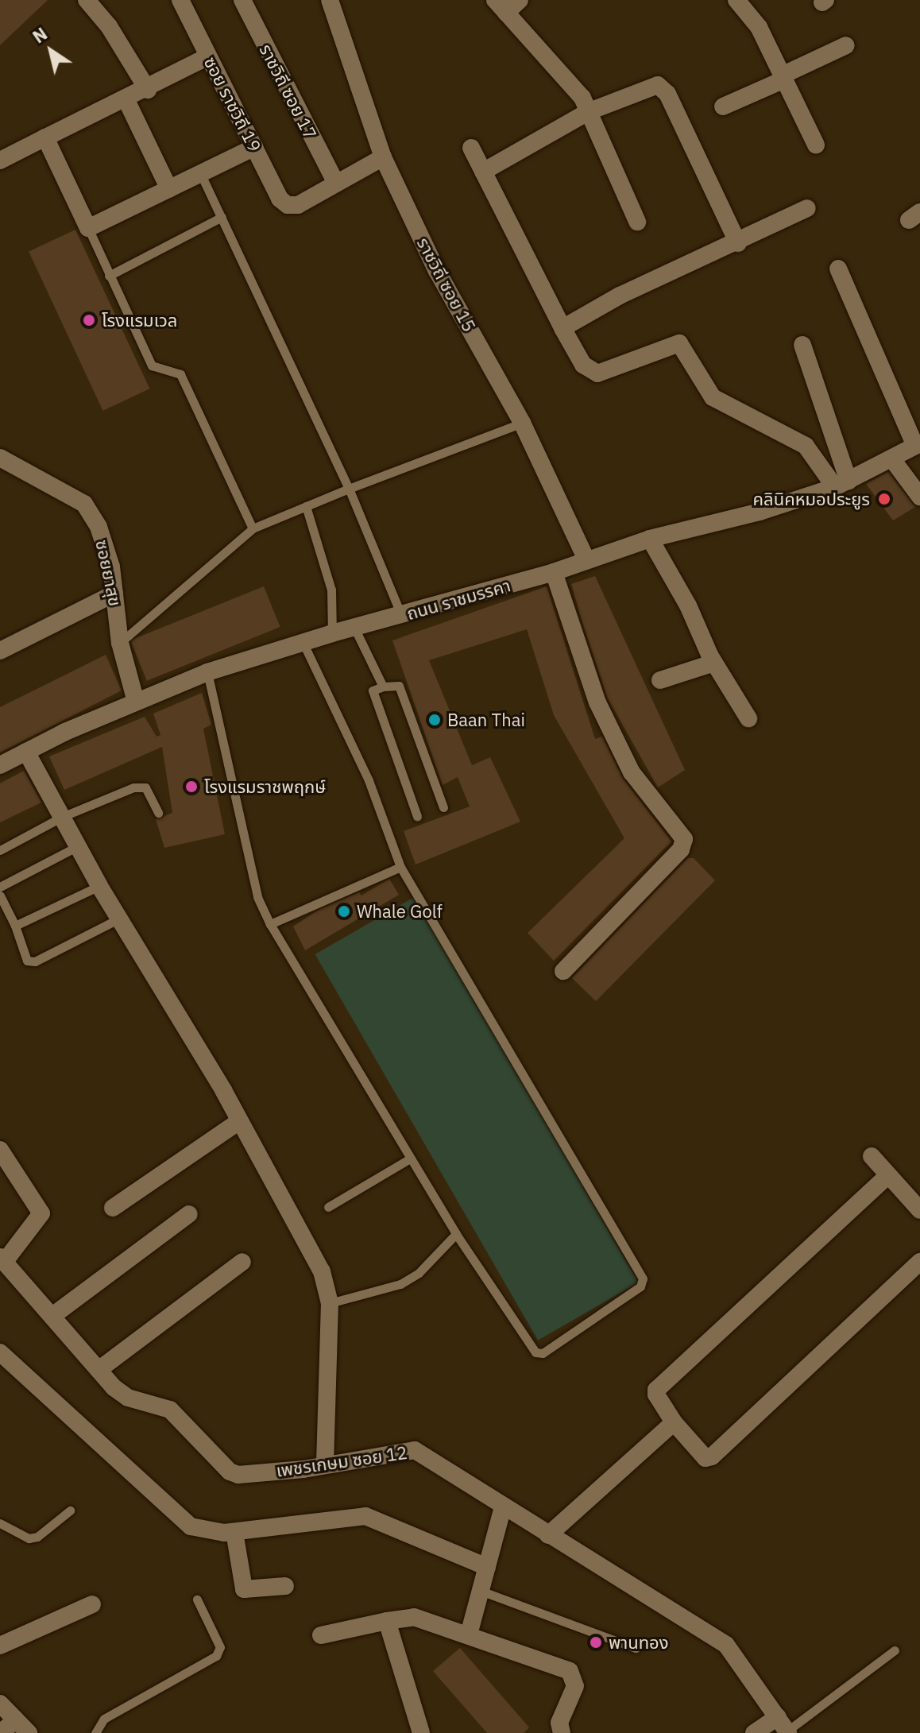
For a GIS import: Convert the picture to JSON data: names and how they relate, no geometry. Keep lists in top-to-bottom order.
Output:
{
  "streets": {
    "street": [
      "ราชวิถี ซอย 17",
      "ซอย ราชวิถี 19",
      "ราชวิถี ซอย 15",
      "ซอยยาสุข",
      "ถนน ราชมรรคา",
      "เพชรเกษม ซอย 12"
    ]
  },
  "crossings": [
    ["ราชวิถี ซอย 17", "ซอย ราชวิถี 19"],
    ["ราชวิถี ซอย 15", "ถนน ราชมรรคา"],
    ["ซอยยาสุข", "ถนน ราชมรรคา"]
  ],
  "places": [
    "โรงแรมเวล",
    "คลินิคหมอประยูร",
    "Baan Thai",
    "โรงแรมราชพฤกษ์",
    "Whale Golf",
    "พานทอง"
  ],
  "north": "top left"
}
